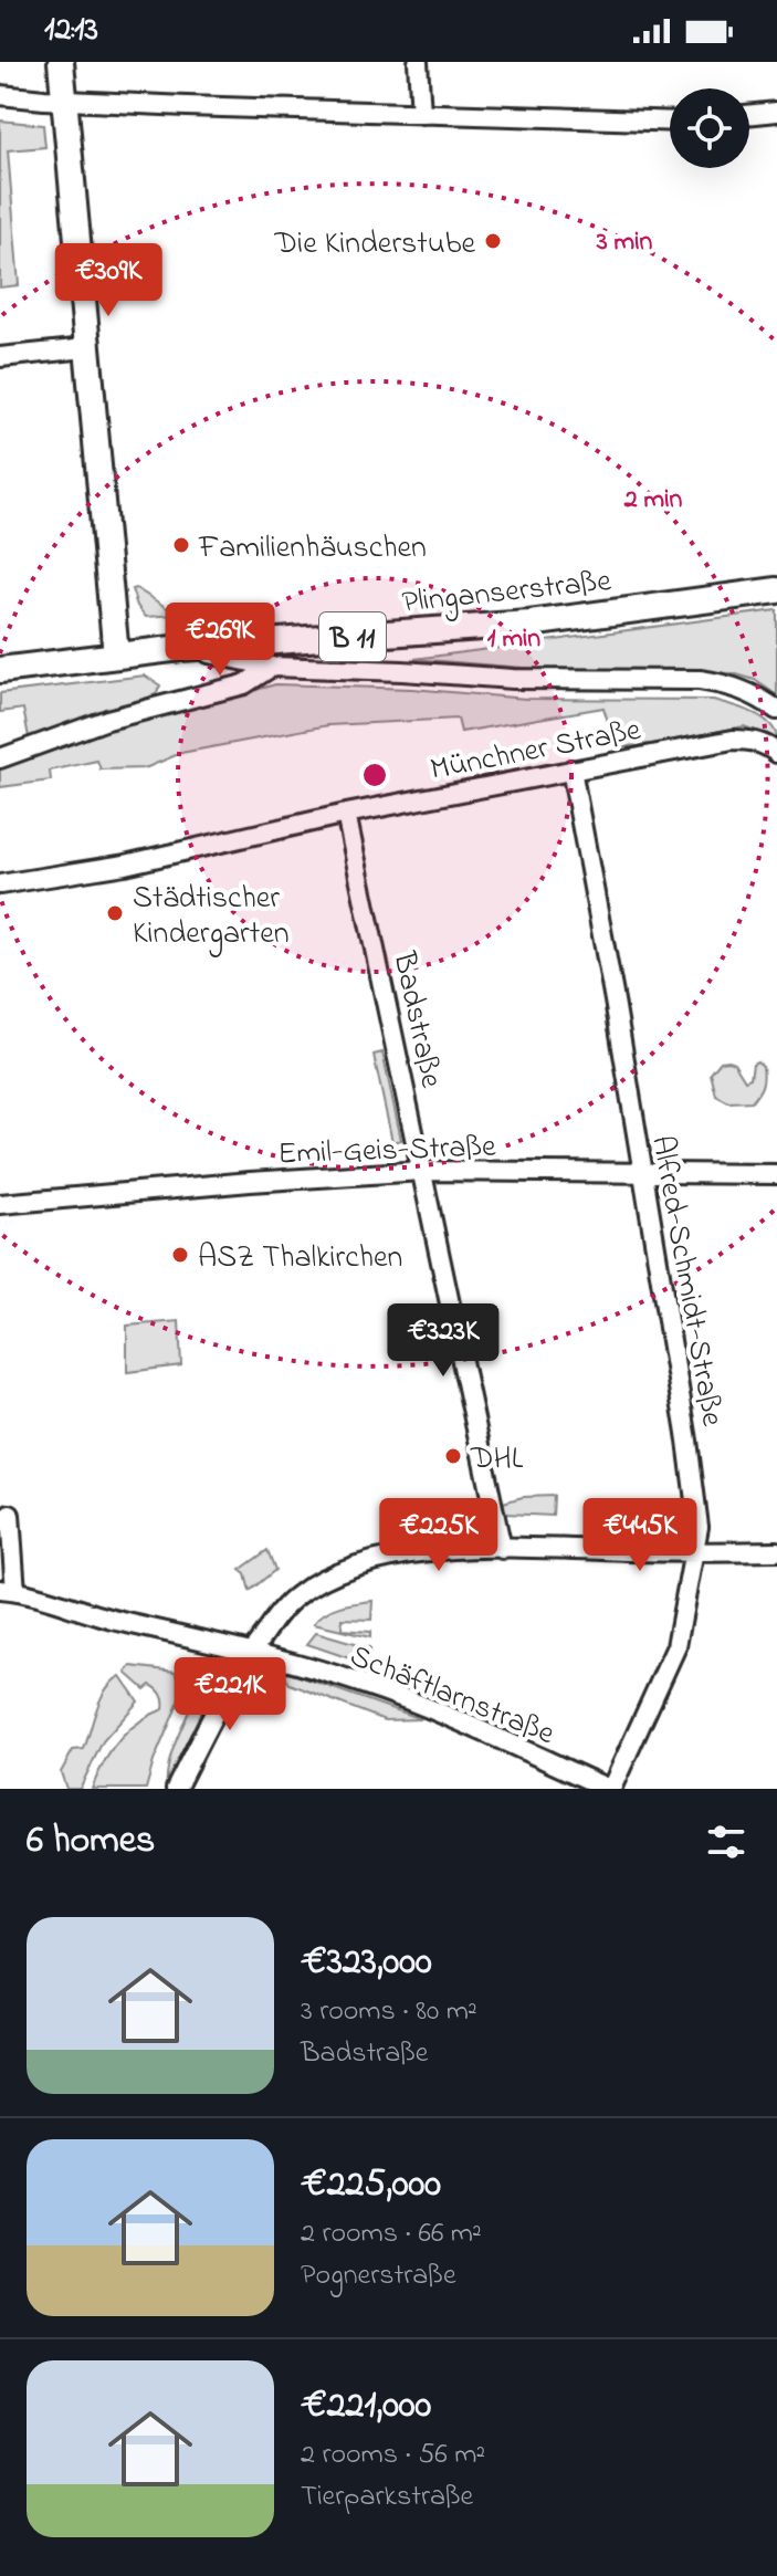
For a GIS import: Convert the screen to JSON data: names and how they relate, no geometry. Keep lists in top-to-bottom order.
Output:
{
  "streets": {
    "main road": ["Plinganserstraße", "B 11"],
    "street": [
      "Münchner Straße",
      "Badstraße",
      "Emil-Geis-Straße",
      "Alfred-Schmidt-Straße",
      "Schäftlarnstraße"
    ]
  },
  "crossings": [
    ["Plinganserstraße", "B 11"],
    ["Münchner Straße", "Badstraße"],
    ["Münchner Straße", "Alfred-Schmidt-Straße"],
    ["Badstraße", "Emil-Geis-Straße"],
    ["Emil-Geis-Straße", "Alfred-Schmidt-Straße"],
    ["Alfred-Schmidt-Straße", "Schäftlarnstraße"]
  ],
  "places": [
    "Die Kinderstube",
    "Familienhäuschen",
    "Städtischer Kindergarten",
    "ASZ Thalkirchen",
    "DHL"
  ],
  "page": {
    "status": "12:13",
    "price": [
      "€309K",
      "€269K",
      "€323K",
      "€225K",
      "€445K",
      "€221K"
    ],
    "heading": "6 homes",
    "list": [
      {
        "name": "€323,000",
        "note": "3 rooms · 80 m² · Badstraße"
      },
      {
        "name": "€225,000",
        "note": "2 rooms · 66 m² · Pognerstraße"
      },
      {
        "name": "€221,000",
        "note": "2 rooms · 56 m² · Tierparkstraße"
      }
    ]
  },
  "rings": ["3 min", "2 min", "1 min"]
}
